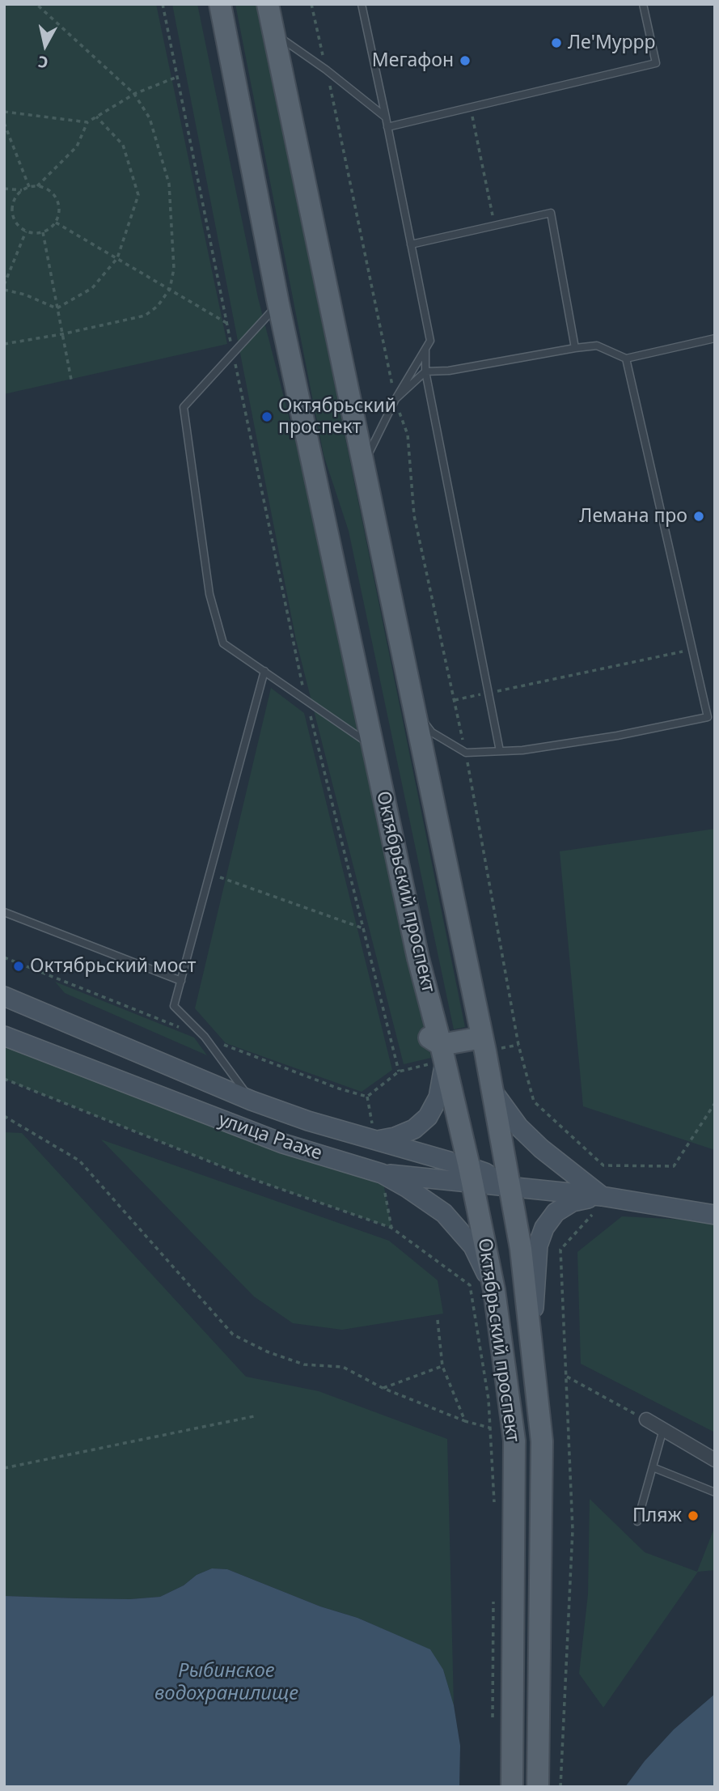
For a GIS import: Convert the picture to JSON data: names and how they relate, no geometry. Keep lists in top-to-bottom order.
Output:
{
  "streets": {
    "main road": ["Октябрьский проспект", "улица Раахе"]
  },
  "crossings": [
    ["Октябрьский проспект", "улица Раахе"]
  ],
  "water": ["Рыбинское водохранилище"],
  "places": [
    "Ле'Муррр",
    "Мегафон",
    "Октябрьский проспект",
    "Лемана про",
    "Октябрьский мост",
    "Пляж"
  ],
  "north": "bottom"
}
